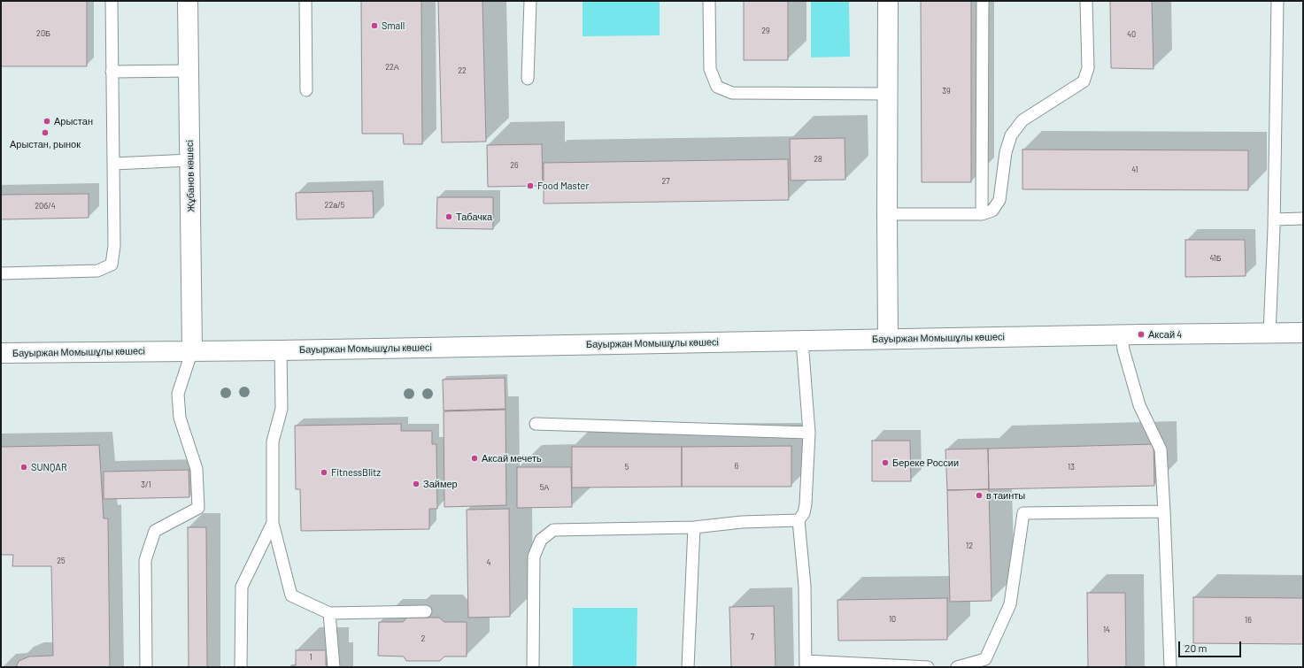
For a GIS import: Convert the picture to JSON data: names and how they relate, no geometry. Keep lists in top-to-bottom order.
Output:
{
  "streets": {
    "main road": ["Жұбанов көшесі", "Бауыржан Момышұлы көшесі"]
  },
  "crossings": [
    ["Жұбанов көшесі", "Бауыржан Момышұлы көшесі"]
  ],
  "places": [
    "Small",
    "Арыстан",
    "Арыстан, рынок",
    "Food Master",
    "Табачка",
    "Аксай 4",
    "Аксай мечеть",
    "Береке России",
    "SUNQAR",
    "FitnessBlitz",
    "Займер",
    "в таинты"
  ],
  "house_numbers": [
    "29",
    "20Б",
    "40",
    "22А",
    "22",
    "39",
    "28",
    "26",
    "41",
    "27",
    "22а/5",
    "20б/4",
    "41Б",
    "6",
    "5",
    "13",
    "3/1",
    "5А",
    "12",
    "25",
    "4",
    "10",
    "16",
    "14",
    "7",
    "2",
    "1"
  ],
  "scale_bar": "20 m"
}
